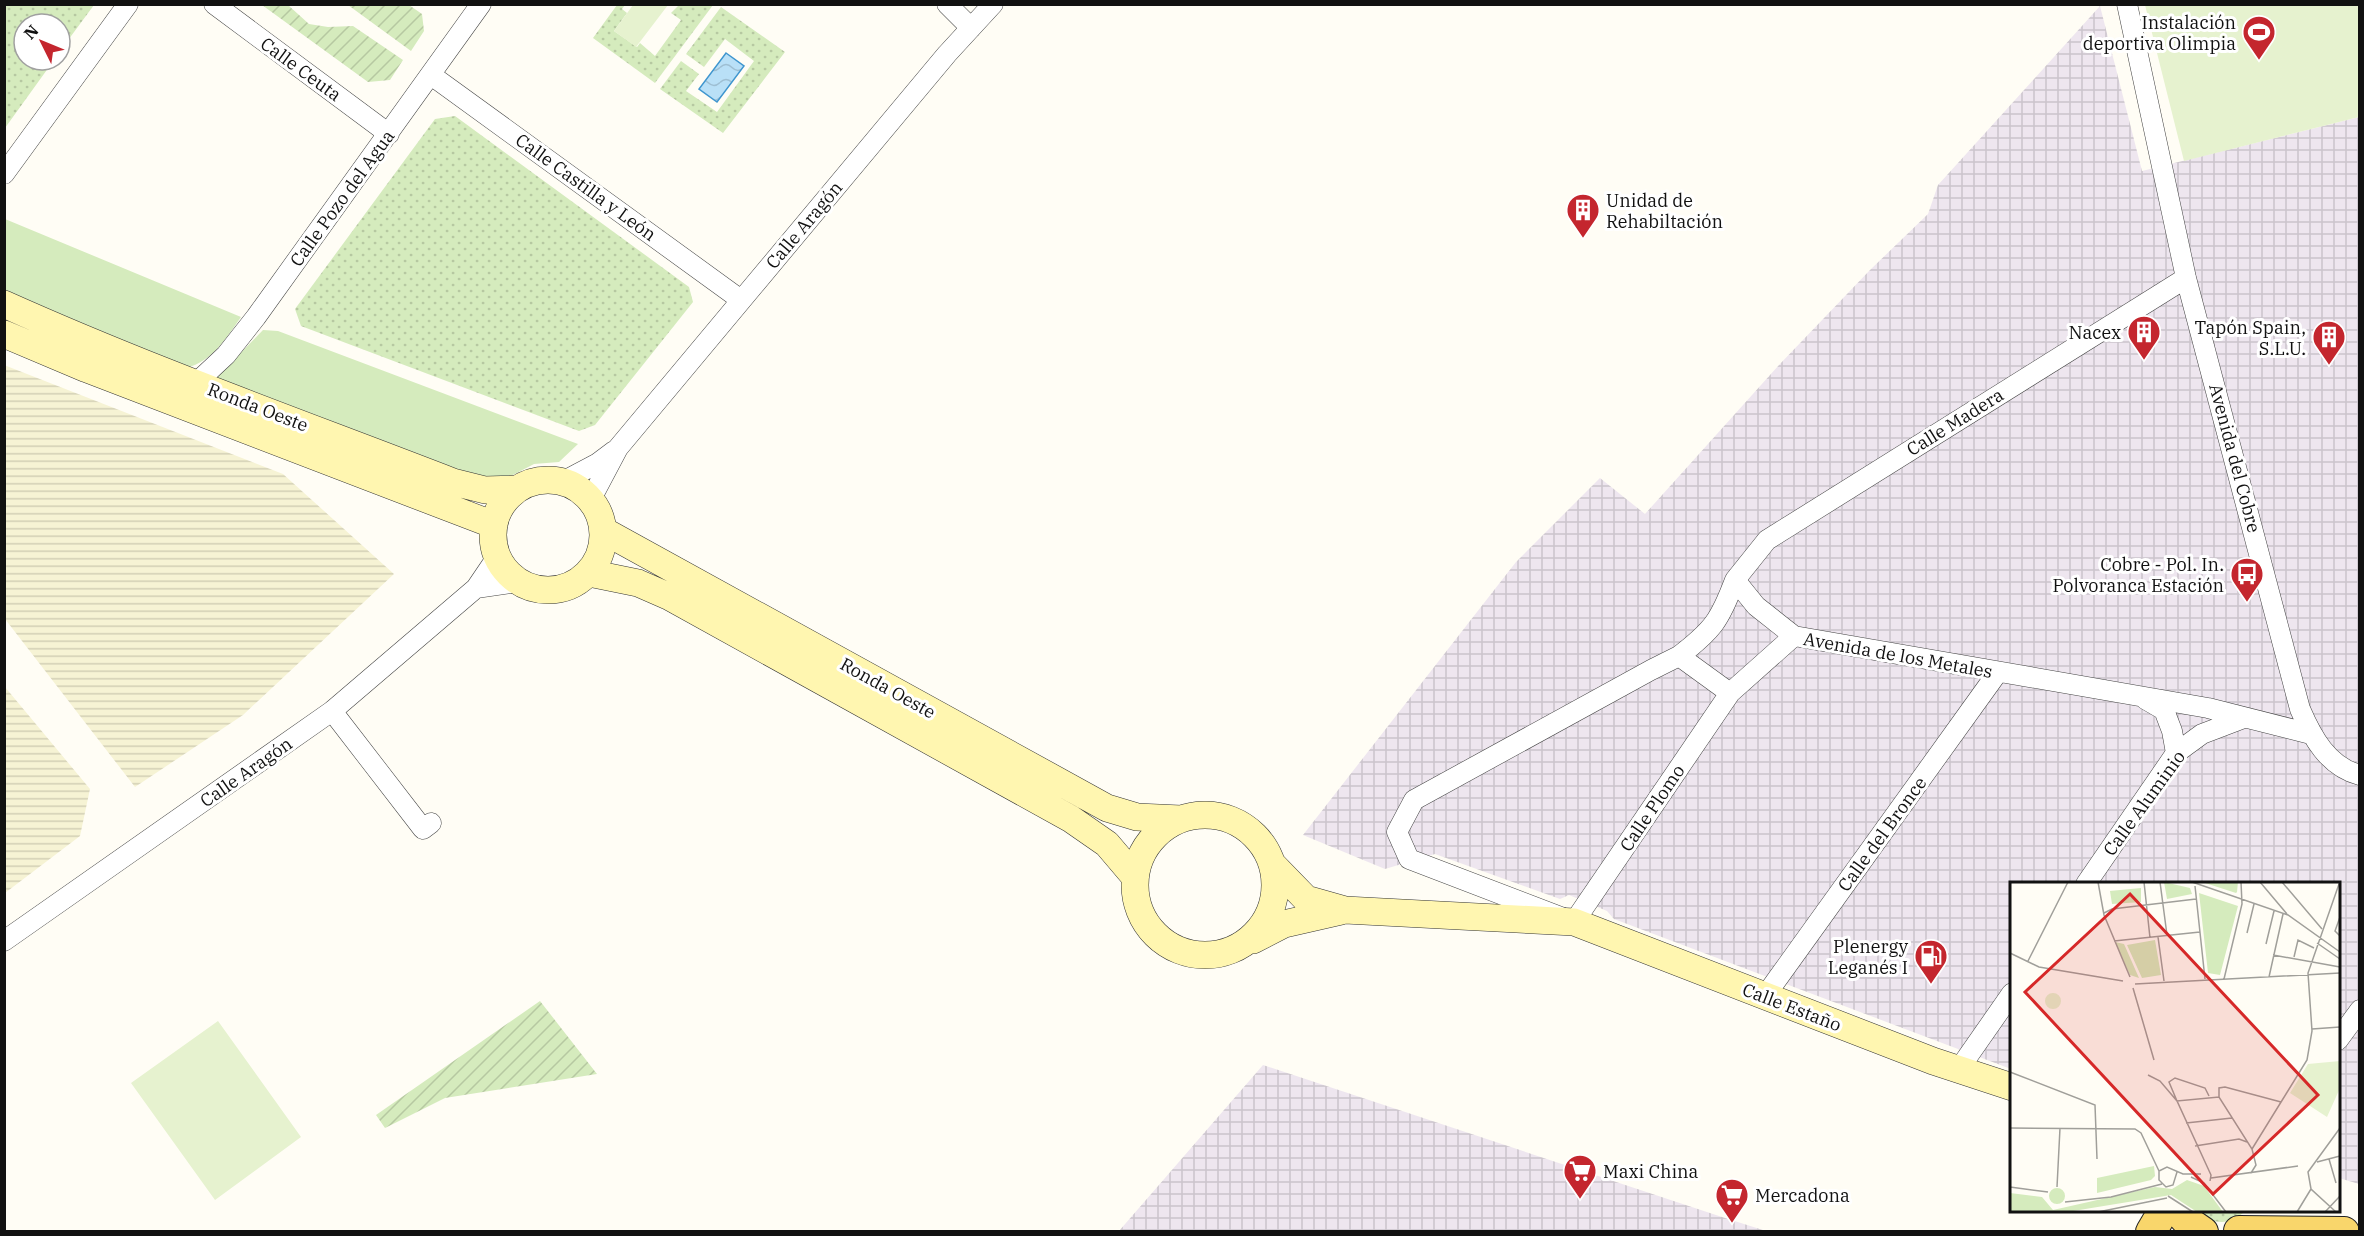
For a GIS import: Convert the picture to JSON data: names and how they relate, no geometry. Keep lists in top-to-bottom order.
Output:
{
  "streets": {
    "main road": ["Ronda Oeste", "Calle Estaño"],
    "street": [
      "Calle Ceuta",
      "Calle Castilla y León",
      "Calle Pozo del Agua",
      "Calle Aragón",
      "Calle Madera",
      "Avenida del Cobre",
      "Avenida de los Metales",
      "Calle Aluminio",
      "Calle Plomo",
      "Calle del Bronce"
    ]
  },
  "crossings": [
    ["Calle Ceuta", "Calle Pozo del Agua"],
    ["Calle Castilla y León", "Calle Pozo del Agua"],
    ["Calle Castilla y León", "Calle Aragón"],
    ["Calle Pozo del Agua", "Ronda Oeste"],
    ["Calle Aragón", "Ronda Oeste"],
    ["Ronda Oeste", "Calle Estaño"],
    ["Calle Madera", "Avenida del Cobre"],
    ["Calle Madera", "Calle Estaño"],
    ["Avenida del Cobre", "Avenida de los Metales"],
    ["Avenida de los Metales", "Calle Aluminio"],
    ["Avenida de los Metales", "Calle Plomo"],
    ["Avenida de los Metales", "Calle del Bronce"],
    ["Calle Plomo", "Calle Estaño"],
    ["Calle del Bronce", "Calle Estaño"]
  ],
  "places": {
    "sports": ["Instalación deportiva Olimpia"],
    "building": ["Unidad de Rehabiltación", "Nacex", "Tapón Spain, S.L.U."],
    "bus stop": ["Cobre - Pol. In. Polvoranca Estación"],
    "fuel station": ["Plenergy Leganés I"],
    "supermarket": ["Maxi China", "Mercadona"]
  },
  "north": "top left"
}
